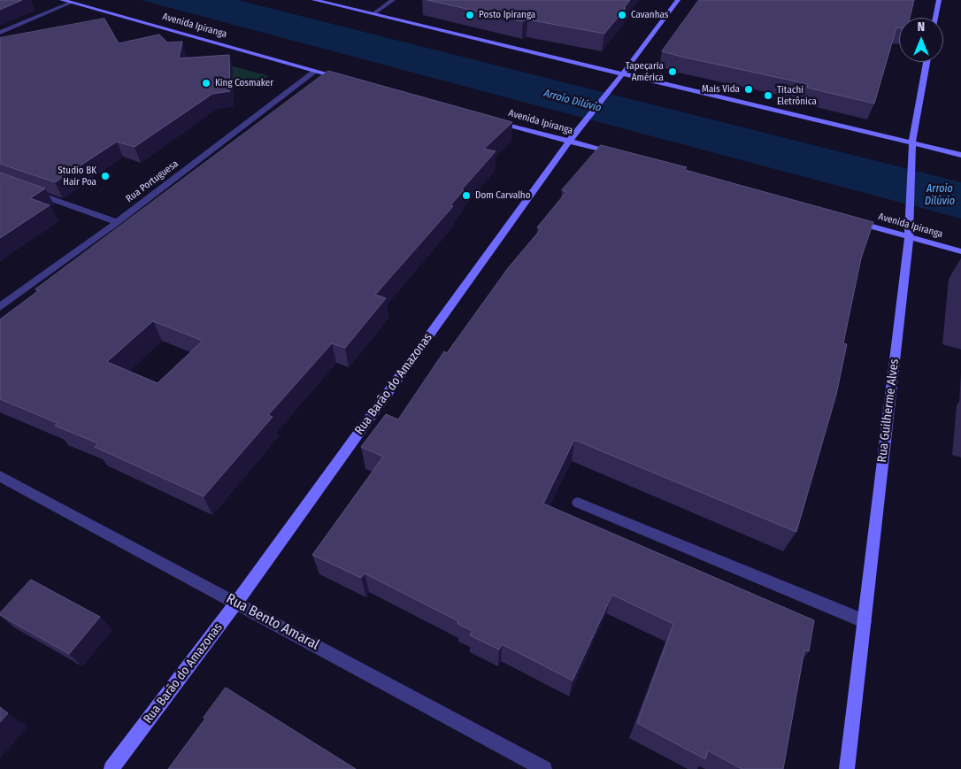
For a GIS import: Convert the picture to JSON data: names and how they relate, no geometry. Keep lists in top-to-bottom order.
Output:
{
  "streets": {
    "main road": ["Avenida Ipiranga", "Rua Barão do Amazonas", "Rua Guilherme Alves"],
    "street": ["Rua Portuguesa", "Rua Bento Amaral"]
  },
  "crossings": [
    ["Avenida Ipiranga", "Rua Portuguesa"],
    ["Avenida Ipiranga", "Rua Barão do Amazonas"],
    ["Avenida Ipiranga", "Rua Guilherme Alves"],
    ["Rua Barão do Amazonas", "Rua Bento Amaral"]
  ],
  "water": ["Arroio Dilúvio"],
  "places": [
    "Posto Ipiranga",
    "Cavanhas",
    "Tapeçaria América",
    "King Cosmaker",
    "Mais Vida",
    "Titachi Eletrônica",
    "Studio BK Hair Poa",
    "Dom Carvalho"
  ],
  "north": "top"
}
